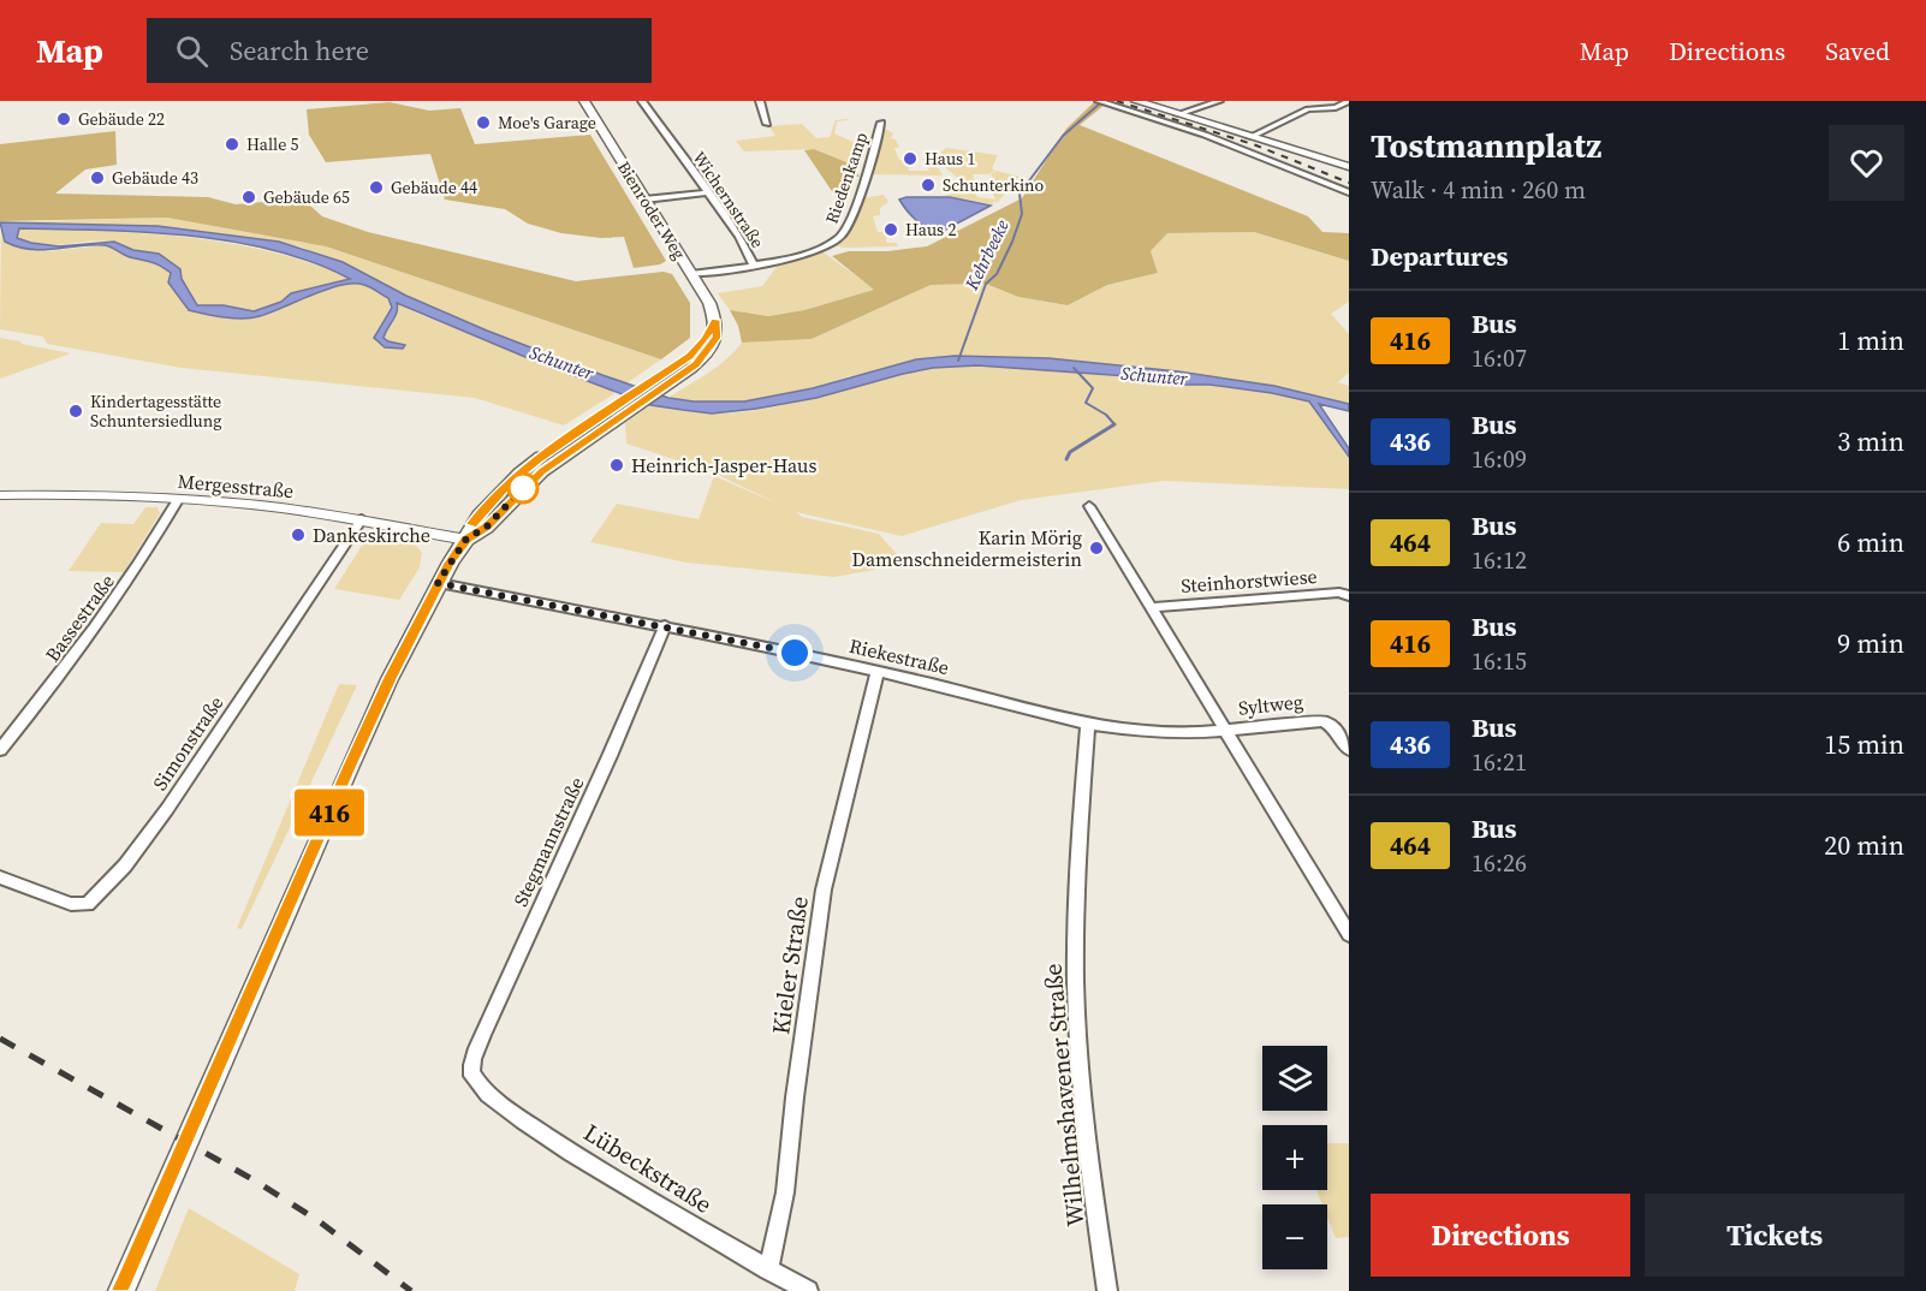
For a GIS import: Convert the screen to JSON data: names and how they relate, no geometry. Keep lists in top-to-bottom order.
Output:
{
  "streets": {
    "main road": ["Bienroder Weg"],
    "street": [
      "Riedenkamp",
      "Wichernstraße",
      "Mergesstraße",
      "Steinhorstwiese",
      "Bassestraße",
      "Riekestraße",
      "Syltweg",
      "Simonstraße",
      "Stegmannstraße",
      "Kieler Straße",
      "Wilhelmshavener Straße",
      "Lübeckstraße"
    ]
  },
  "crossings": [
    ["Riedenkamp", "Wichernstraße"],
    ["Wichernstraße", "Bienroder Weg"],
    ["Bienroder Weg", "Mergesstraße"],
    ["Bienroder Weg", "Riekestraße"],
    ["Mergesstraße", "Bassestraße"],
    ["Mergesstraße", "Simonstraße"],
    ["Riekestraße", "Syltweg"],
    ["Riekestraße", "Stegmannstraße"],
    ["Riekestraße", "Kieler Straße"],
    ["Riekestraße", "Wilhelmshavener Straße"],
    ["Stegmannstraße", "Lübeckstraße"],
    ["Kieler Straße", "Lübeckstraße"]
  ],
  "water": ["Kehrbeeke", "Schunter"],
  "places": [
    "Gebäude 22",
    "Moe's Garage",
    "Halle 5",
    "Haus 1",
    "Gebäude 43",
    "Schunterkino",
    "Gebäude 44",
    "Gebäude 65",
    "Haus 2",
    "Kindertagesstätte Schuntersiedlung",
    "Heinrich-Jasper-Haus",
    "Dankeskirche",
    "Karin Mörig Damenschneidermeisterin"
  ],
  "lines": ["bus line 416"],
  "page": {
    "header": "Map",
    "search": "Search here",
    "nav": ["Map", "Directions", "Saved"],
    "on_map": "416",
    "heading": [
      ["Tostmannplatz", "Walk · 4 min · 260 m"],
      "Departures"
    ],
    "list": [
      {
        "mark": "416",
        "name": "Bus",
        "note": "16:07",
        "value": "1 min"
      },
      {
        "mark": "436",
        "name": "Bus",
        "note": "16:09",
        "value": "3 min"
      },
      {
        "mark": "464",
        "name": "Bus",
        "note": "16:12",
        "value": "6 min"
      },
      {
        "mark": "416",
        "name": "Bus",
        "note": "16:15",
        "value": "9 min"
      },
      {
        "mark": "436",
        "name": "Bus",
        "note": "16:21",
        "value": "15 min"
      },
      {
        "mark": "464",
        "name": "Bus",
        "note": "16:26",
        "value": "20 min"
      }
    ],
    "map_buttons": ["+", "−"],
    "buttons": ["Directions", "Tickets"]
  }
}
